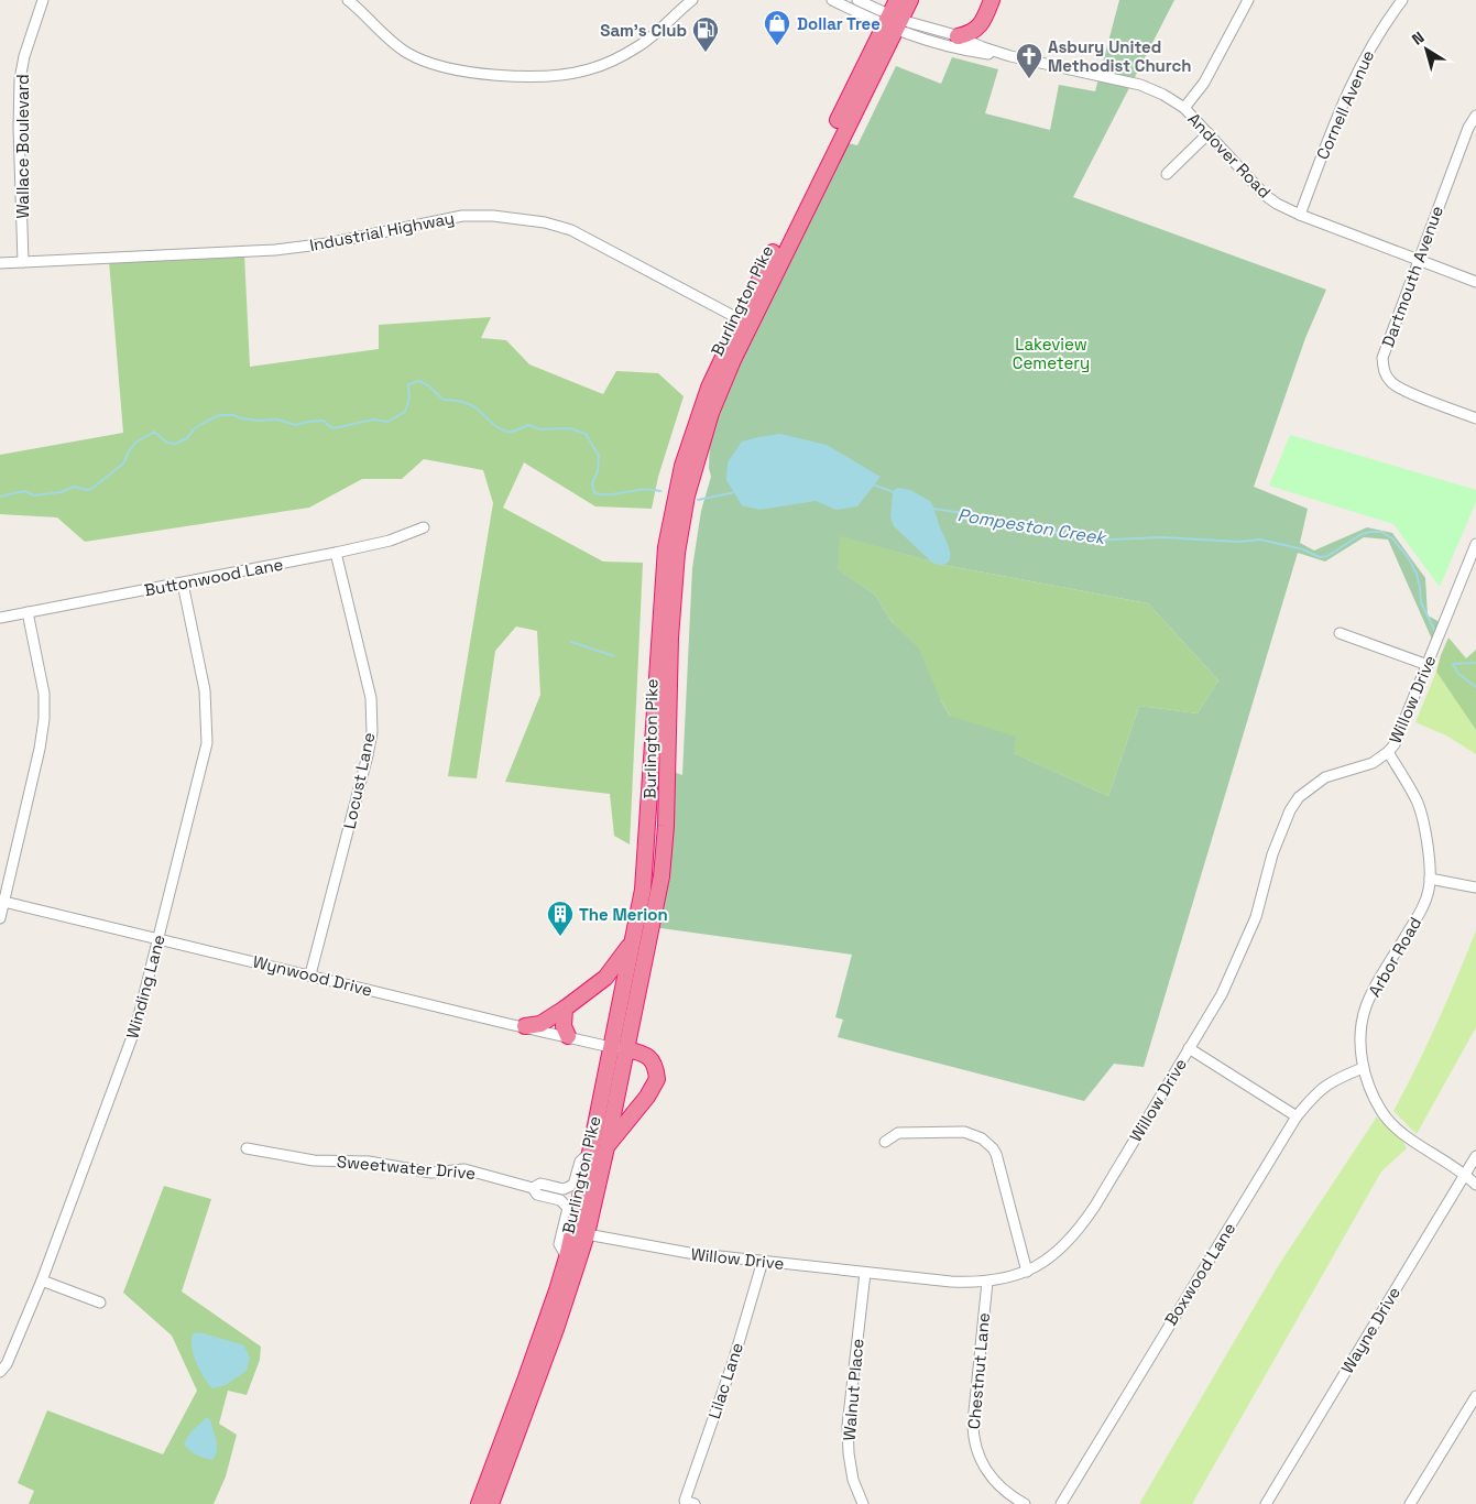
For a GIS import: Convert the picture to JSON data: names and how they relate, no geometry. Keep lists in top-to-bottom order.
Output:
{
  "streets": {
    "highway": ["Burlington Pike"],
    "street": [
      "Cornell Avenue",
      "Wallace Boulevard",
      "Andover Road",
      "Industrial Highway",
      "Dartmouth Avenue",
      "Buttonwood Lane",
      "Willow Drive",
      "Locust Lane",
      "Arbor Road",
      "Wynwood Drive",
      "Winding Lane",
      "Sweetwater Drive",
      "Boxwood Lane",
      "Wayne Drive",
      "Chestnut Lane",
      "Lilac Lane",
      "Walnut Place"
    ]
  },
  "crossings": [
    ["Cornell Avenue", "Andover Road"],
    ["Wallace Boulevard", "Industrial Highway"],
    ["Andover Road", "Dartmouth Avenue"],
    ["Andover Road", "Burlington Pike"],
    ["Industrial Highway", "Burlington Pike"],
    ["Burlington Pike", "Willow Drive"],
    ["Burlington Pike", "Wynwood Drive"],
    ["Burlington Pike", "Sweetwater Drive"],
    ["Buttonwood Lane", "Locust Lane"],
    ["Buttonwood Lane", "Winding Lane"],
    ["Willow Drive", "Arbor Road"],
    ["Willow Drive", "Chestnut Lane"],
    ["Willow Drive", "Lilac Lane"],
    ["Willow Drive", "Walnut Place"],
    ["Locust Lane", "Wynwood Drive"],
    ["Arbor Road", "Boxwood Lane"],
    ["Arbor Road", "Wayne Drive"],
    ["Wynwood Drive", "Winding Lane"]
  ],
  "water": ["Pompeston Creek"],
  "parks": ["Lakeview Cemetery"],
  "places": {
    "shop": ["Dollar Tree"],
    "fuel station": ["Sam's Club"],
    "church": ["Asbury United Methodist Church"],
    "building": ["The Merion"]
  },
  "north": "top left"
}
